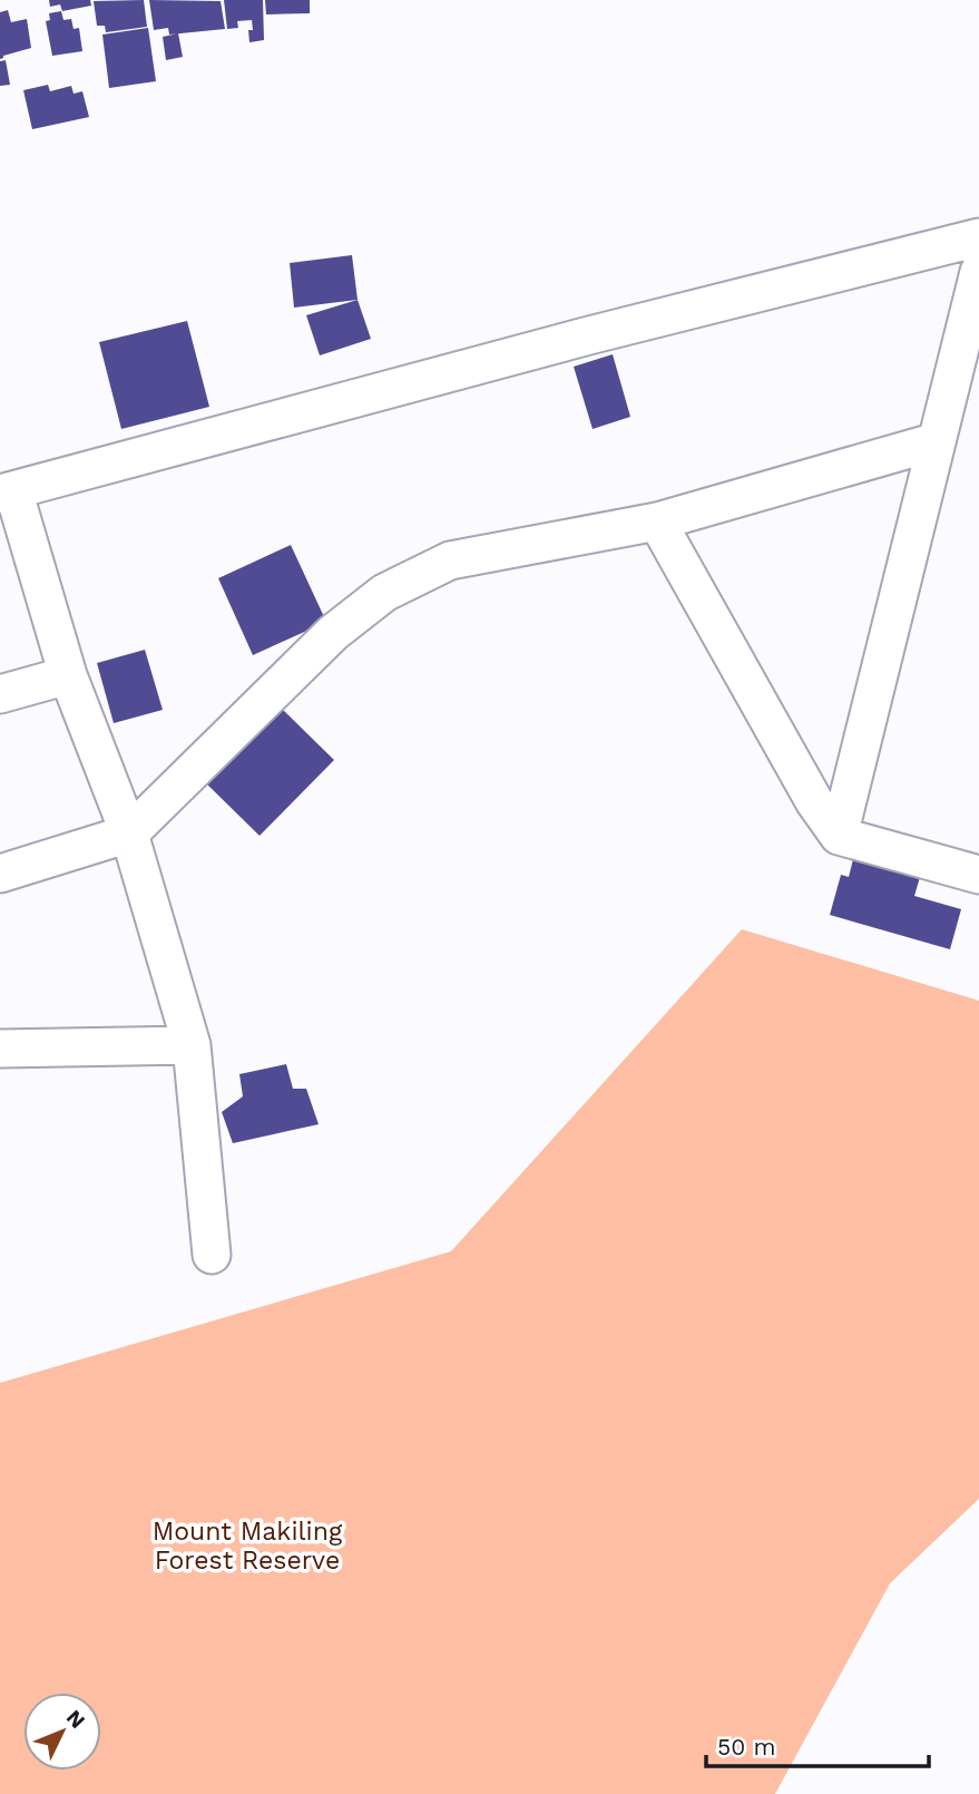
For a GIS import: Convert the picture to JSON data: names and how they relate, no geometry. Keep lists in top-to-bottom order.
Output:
{
  "parks": ["Mount Makiling Forest Reserve"],
  "scale_bar": "50 m",
  "north": "top right"
}
